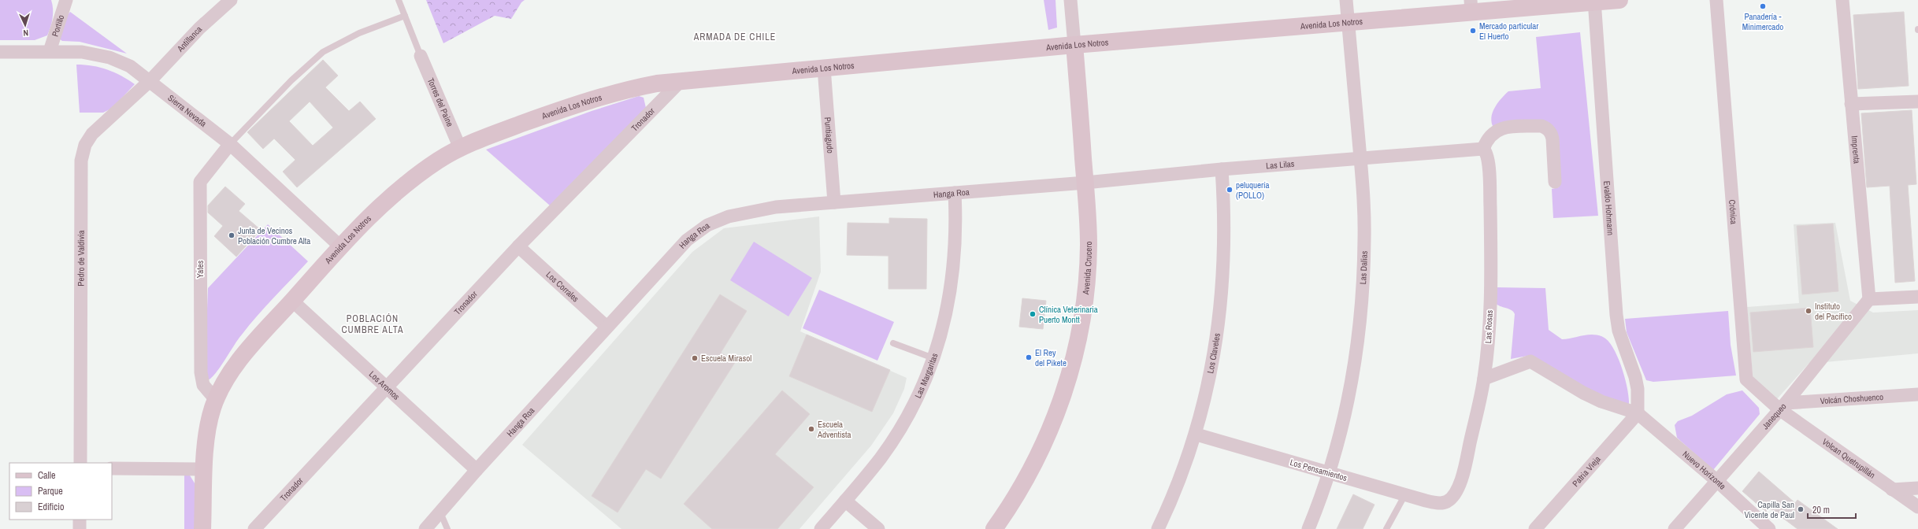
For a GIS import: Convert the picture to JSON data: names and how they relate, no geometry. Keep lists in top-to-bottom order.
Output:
{
  "streets": {
    "main road": ["Avenida Los Notros", "Avenida Crucero"],
    "street": [
      "Portillo",
      "Antillanca",
      "Torres del Paine",
      "Sierra Nevada",
      "Tronador",
      "Puntiagudo",
      "Imprenta",
      "Las Lilas",
      "Hanga Roa",
      "Evaldo Hohmann",
      "Crónica",
      "Pedro de Valdivia",
      "Las Dalias",
      "Yates",
      "Los Corrales",
      "Las Rosas",
      "Los Claveles",
      "Las Margaritas",
      "Los Aromos",
      "Volcán Choshuenco",
      "Janequeo",
      "Volcan Quetrupillán",
      "Los Pensamientos",
      "Nuevo Horizonte",
      "Patria Vieja"
    ]
  },
  "crossings": [
    ["Avenida Los Notros", "Torres del Paine"],
    ["Avenida Los Notros", "Sierra Nevada"],
    ["Avenida Los Notros", "Tronador"],
    ["Avenida Los Notros", "Puntiagudo"],
    ["Avenida Los Notros", "Evaldo Hohmann"],
    ["Avenida Los Notros", "Las Dalias"],
    ["Avenida Los Notros", "Avenida Crucero"],
    ["Avenida Los Notros", "Yates"],
    ["Avenida Los Notros", "Los Aromos"],
    ["Portillo", "Sierra Nevada"],
    ["Antillanca", "Sierra Nevada"],
    ["Antillanca", "Pedro de Valdivia"],
    ["Sierra Nevada", "Pedro de Valdivia"],
    ["Sierra Nevada", "Yates"],
    ["Tronador", "Los Corrales"],
    ["Tronador", "Los Aromos"],
    ["Puntiagudo", "Hanga Roa"],
    ["Imprenta", "Janequeo"],
    ["Las Lilas", "Hanga Roa"],
    ["Las Lilas", "Las Dalias"],
    ["Las Lilas", "Avenida Crucero"],
    ["Las Lilas", "Las Rosas"],
    ["Las Lilas", "Los Claveles"],
    ["Hanga Roa", "Avenida Crucero"],
    ["Hanga Roa", "Los Corrales"],
    ["Hanga Roa", "Las Margaritas"],
    ["Hanga Roa", "Los Aromos"],
    ["Evaldo Hohmann", "Nuevo Horizonte"],
    ["Evaldo Hohmann", "Patria Vieja"],
    ["Crónica", "Volcán Choshuenco"],
    ["Crónica", "Janequeo"],
    ["Crónica", "Volcan Quetrupillán"],
    ["Las Dalias", "Los Pensamientos"],
    ["Las Rosas", "Los Pensamientos"],
    ["Los Claveles", "Los Pensamientos"],
    ["Volcán Choshuenco", "Janequeo"],
    ["Volcán Choshuenco", "Volcan Quetrupillán"],
    ["Janequeo", "Volcan Quetrupillán"],
    ["Janequeo", "Nuevo Horizonte"],
    ["Nuevo Horizonte", "Patria Vieja"]
  ],
  "districts": ["ARMADA DE CHILE", "POBLACIÓN CUMBRE ALTA"],
  "places": [
    "Panadería - Minimercado",
    "Mercado particular El Huerto",
    "peluquería (POLLO)",
    "Junta de Vecinos Población Cumbre Alta",
    "Instituto del Pacífico",
    "Clínica Veterinaria Puerto Montt",
    "El Rey del Pikete",
    "Escuela Mirasol",
    "Escuela Adventista",
    "Capilla San Vicente de Paul"
  ],
  "legend": ["Calle", "Parque", "Edificio"],
  "scale_bar": "20 m",
  "north": "bottom"
}
